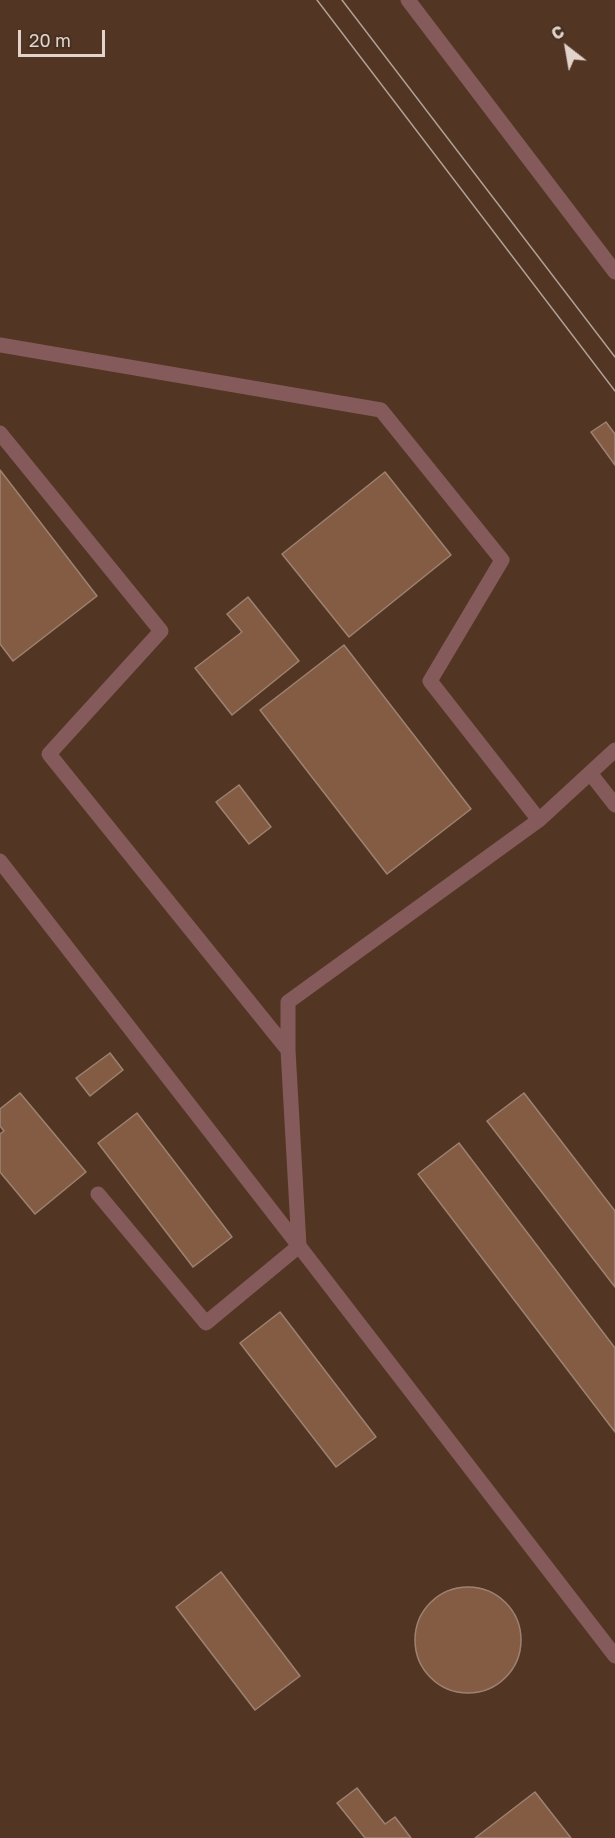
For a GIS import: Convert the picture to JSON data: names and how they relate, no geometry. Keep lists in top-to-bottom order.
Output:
{
  "scale_bar": "20 m",
  "north": "top left"
}
